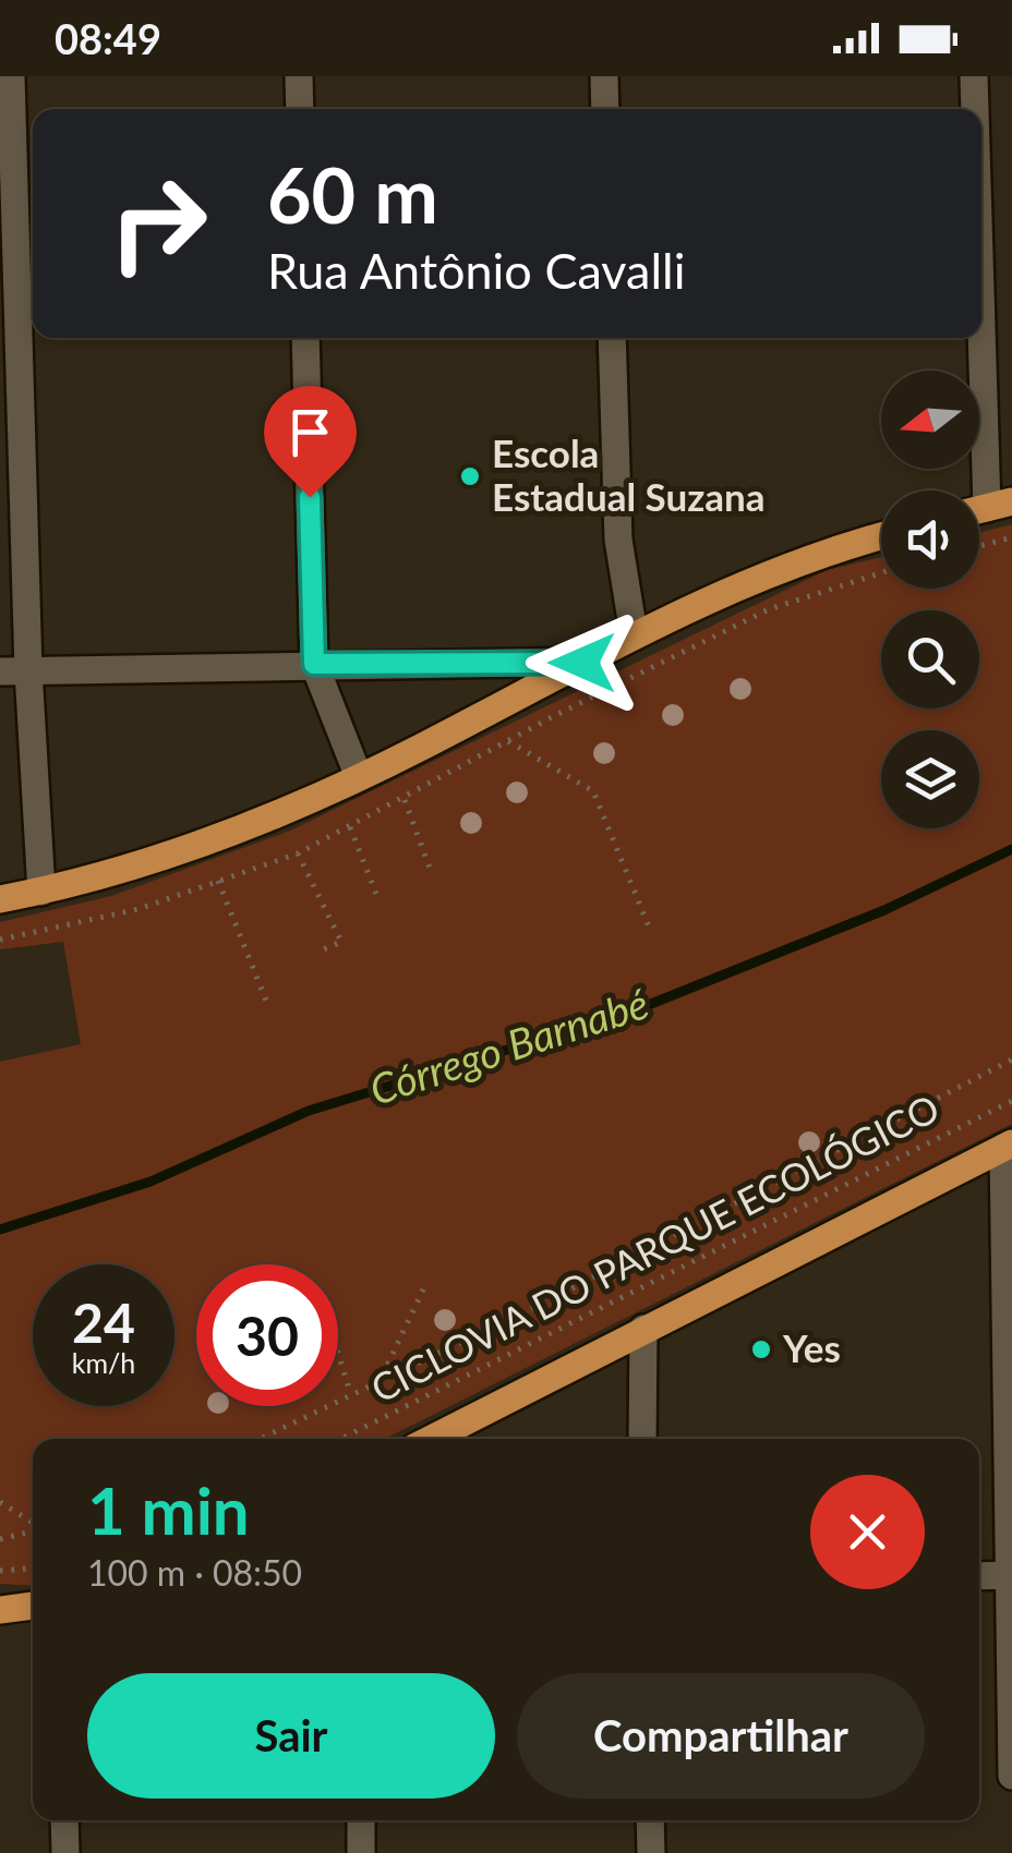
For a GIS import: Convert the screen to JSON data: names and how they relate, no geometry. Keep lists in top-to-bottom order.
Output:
{
  "streets": {
    "path": ["CICLOVIA DO PARQUE ECOLÓGICO"]
  },
  "water": ["Córrego Barnabé"],
  "places": ["Escola Estadual Suzana", "Yes"],
  "north": "left",
  "page": {
    "status": "08:49",
    "turn": ["60 m", "Rua Antônio Cavalli"],
    "speed": "24 km/h",
    "limit": "30",
    "heading": ["1 min", "100 m · 08:50"],
    "buttons": ["Sair", "Compartilhar"]
  }
}
